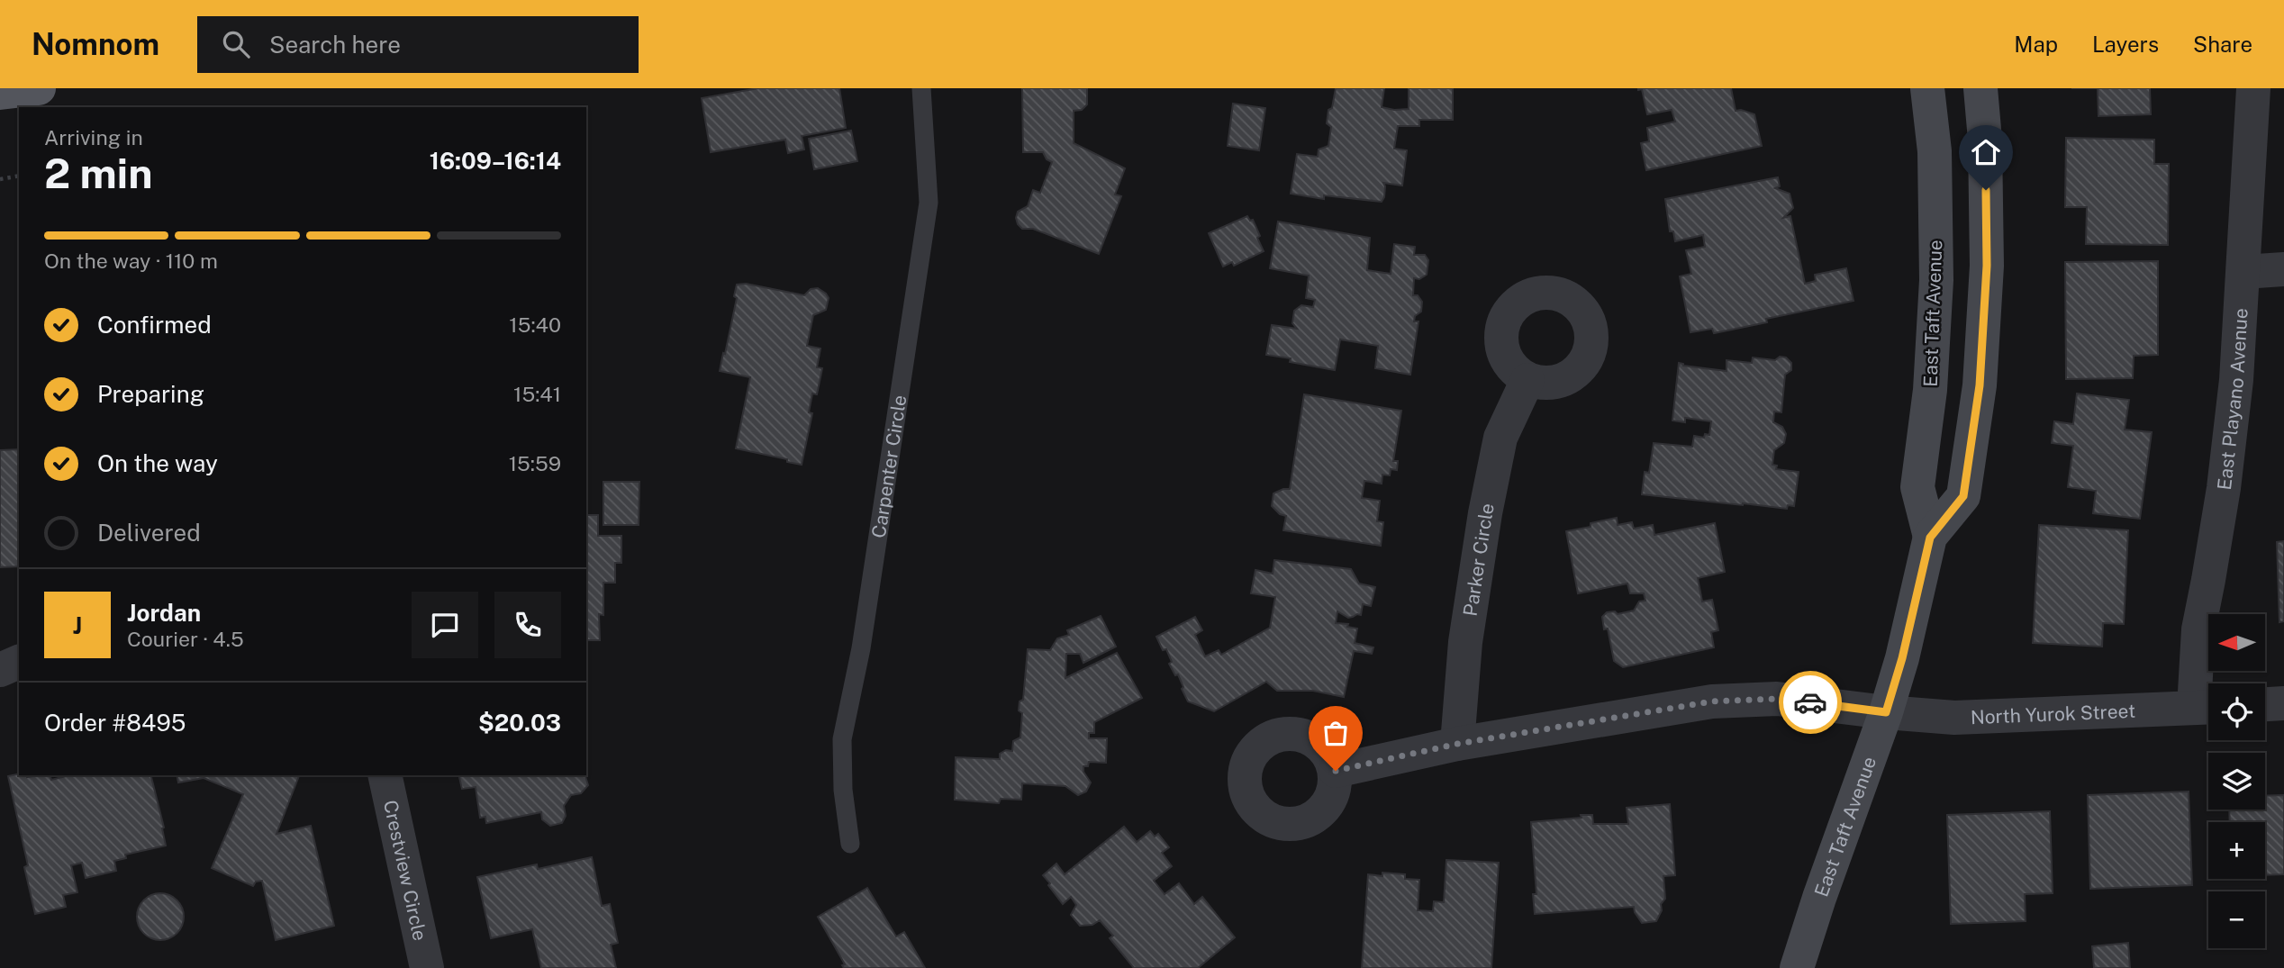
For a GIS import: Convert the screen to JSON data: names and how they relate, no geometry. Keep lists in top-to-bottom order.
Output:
{
  "streets": {
    "street": [
      "East Taft Avenue",
      "East Playano Avenue",
      "Parker Circle",
      "North Yurok Street",
      "Crestview Circle"
    ],
    "lane": ["Carpenter Circle"]
  },
  "crossings": [
    ["East Taft Avenue", "North Yurok Street"],
    ["East Playano Avenue", "North Yurok Street"],
    ["Parker Circle", "North Yurok Street"]
  ],
  "north": "left",
  "page": {
    "header": "Nomnom",
    "search": "Search here",
    "nav": ["Map", "Layers", "Share"],
    "heading": ["2 min", "Arriving in", "16:09–16:14"],
    "panel": [
      "Jordan",
      "Courier · 4.5",
      "Order #8495",
      "$20.03"
    ],
    "bar": "On the way · 110 m",
    "list": [
      ["Confirmed", "15:40"],
      ["Preparing", "15:41"],
      ["On the way", "15:59"],
      "Delivered"
    ],
    "round": "J",
    "map_buttons": ["+", "−"]
  }
}
